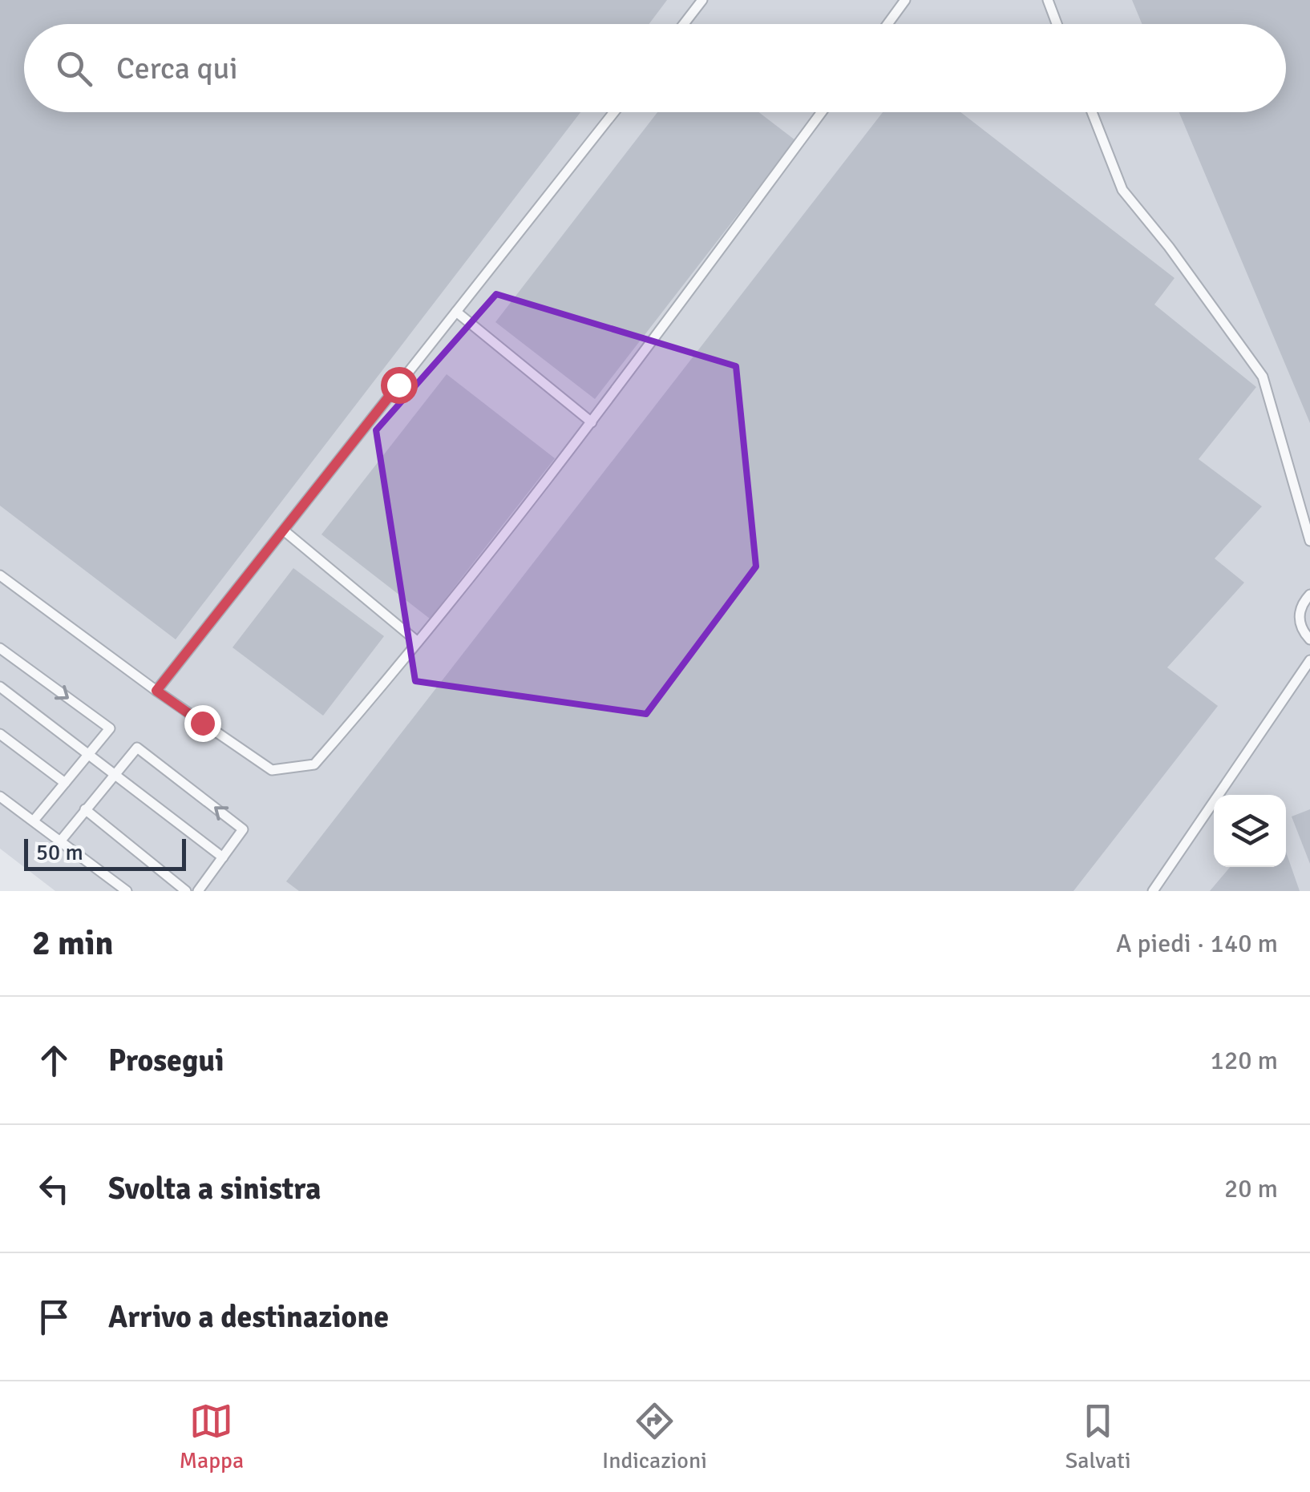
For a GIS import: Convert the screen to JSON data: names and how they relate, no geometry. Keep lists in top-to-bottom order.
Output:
{
  "scale_bar": "50 m",
  "page": {
    "search": "Cerca qui",
    "scale": "50 m",
    "heading": ["2 min", "A piedi · 140 m"],
    "list": [
      ["Prosegui", "120 m"],
      ["Svolta a sinistra", "20 m"],
      "Arrivo a destinazione"
    ],
    "nav": ["Mappa", "Indicazioni", "Salvati"]
  }
}
